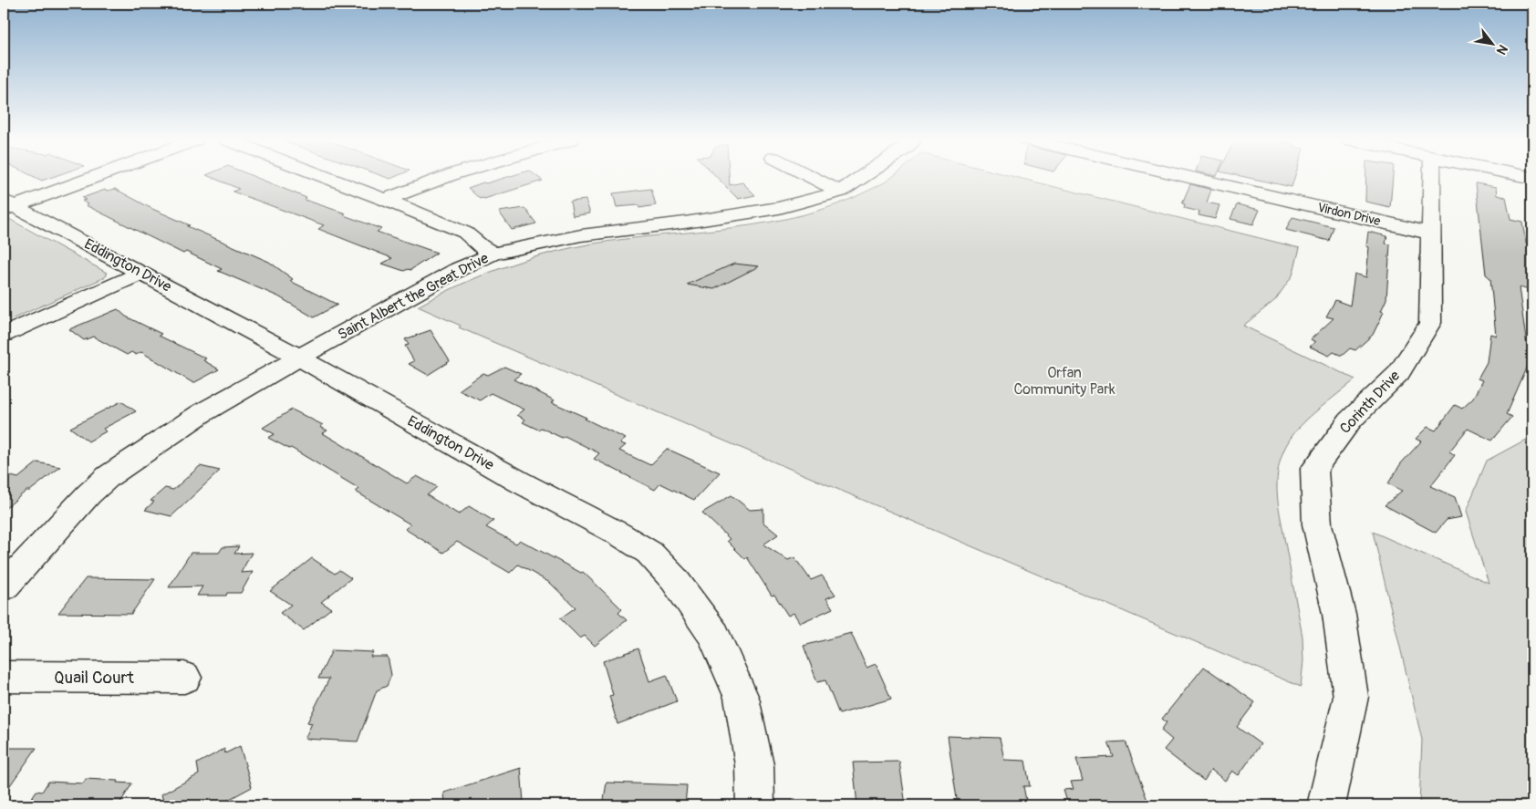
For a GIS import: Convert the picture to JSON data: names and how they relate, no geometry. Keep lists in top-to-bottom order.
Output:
{
  "streets": {
    "street": [
      "Virdon Drive",
      "Eddington Drive",
      "Saint Albert the Great Drive",
      "Corinth Drive",
      "Quail Court"
    ]
  },
  "crossings": [
    ["Virdon Drive", "Corinth Drive"],
    ["Eddington Drive", "Saint Albert the Great Drive"]
  ],
  "parks": ["Orfan Community Park"],
  "north": "bottom right"
}
